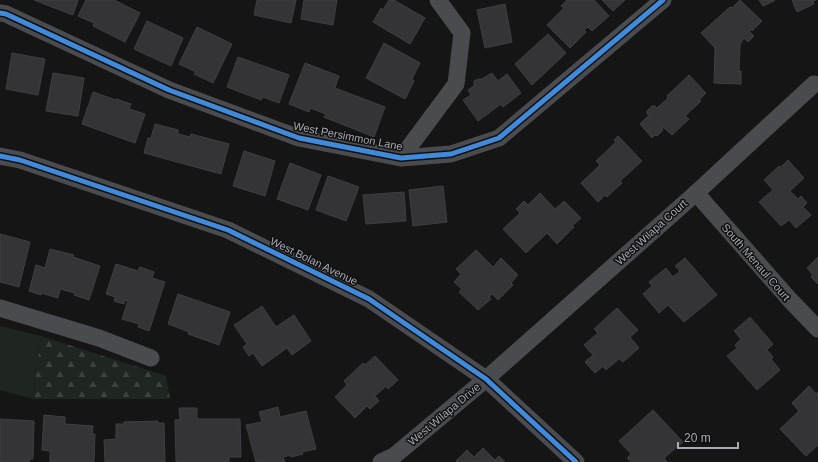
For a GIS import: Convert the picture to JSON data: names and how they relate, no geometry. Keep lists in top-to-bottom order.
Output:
{
  "streets": {
    "street": [
      "West Persimmon Lane",
      "West Wilapa Court",
      "West Bolan Avenue",
      "South Menaul Court",
      "West Wilapa Drive"
    ]
  },
  "crossings": [
    ["West Wilapa Court", "West Bolan Avenue"],
    ["West Wilapa Court", "South Menaul Court"],
    ["West Wilapa Court", "West Wilapa Drive"],
    ["West Bolan Avenue", "West Wilapa Drive"]
  ],
  "scale_bar": "20 m"
}
